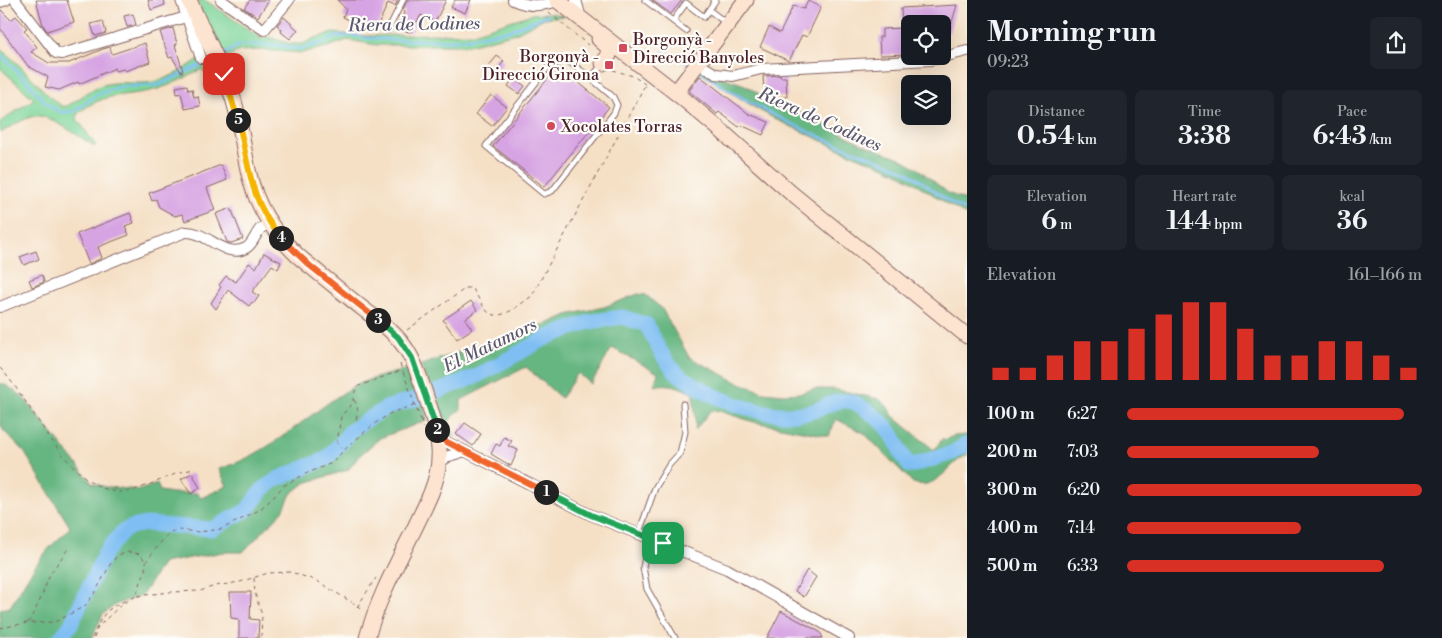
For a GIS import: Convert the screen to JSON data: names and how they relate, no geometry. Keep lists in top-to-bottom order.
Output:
{
  "water": ["Riera de Codines", "El Matamors"],
  "places": {
    "transit": ["Borgonyà - Direcció Banyoles", "Borgonyà - Direcció Girona"],
    "other": ["Xocolates Torras"]
  },
  "page": {
    "heading": ["Morning run", "09:23"],
    "stats": [
      ["Distance", "0.54 km"],
      ["Time", "3:38"],
      ["Pace", "6:43 /km"],
      ["Elevation", "6 m"],
      ["Heart rate", "144 bpm"],
      ["kcal", "36"]
    ],
    "pins": [
      "5",
      "4",
      "3",
      "2",
      "1"
    ],
    "chart": ["Elevation", "161–166 m"],
    "list": [
      {
        "name": "100 m",
        "note": "6:27"
      },
      {
        "name": "200 m",
        "note": "7:03"
      },
      {
        "name": "300 m",
        "note": "6:20"
      },
      {
        "name": "400 m",
        "note": "7:14"
      },
      {
        "name": "500 m",
        "note": "6:33"
      }
    ]
  }
}
